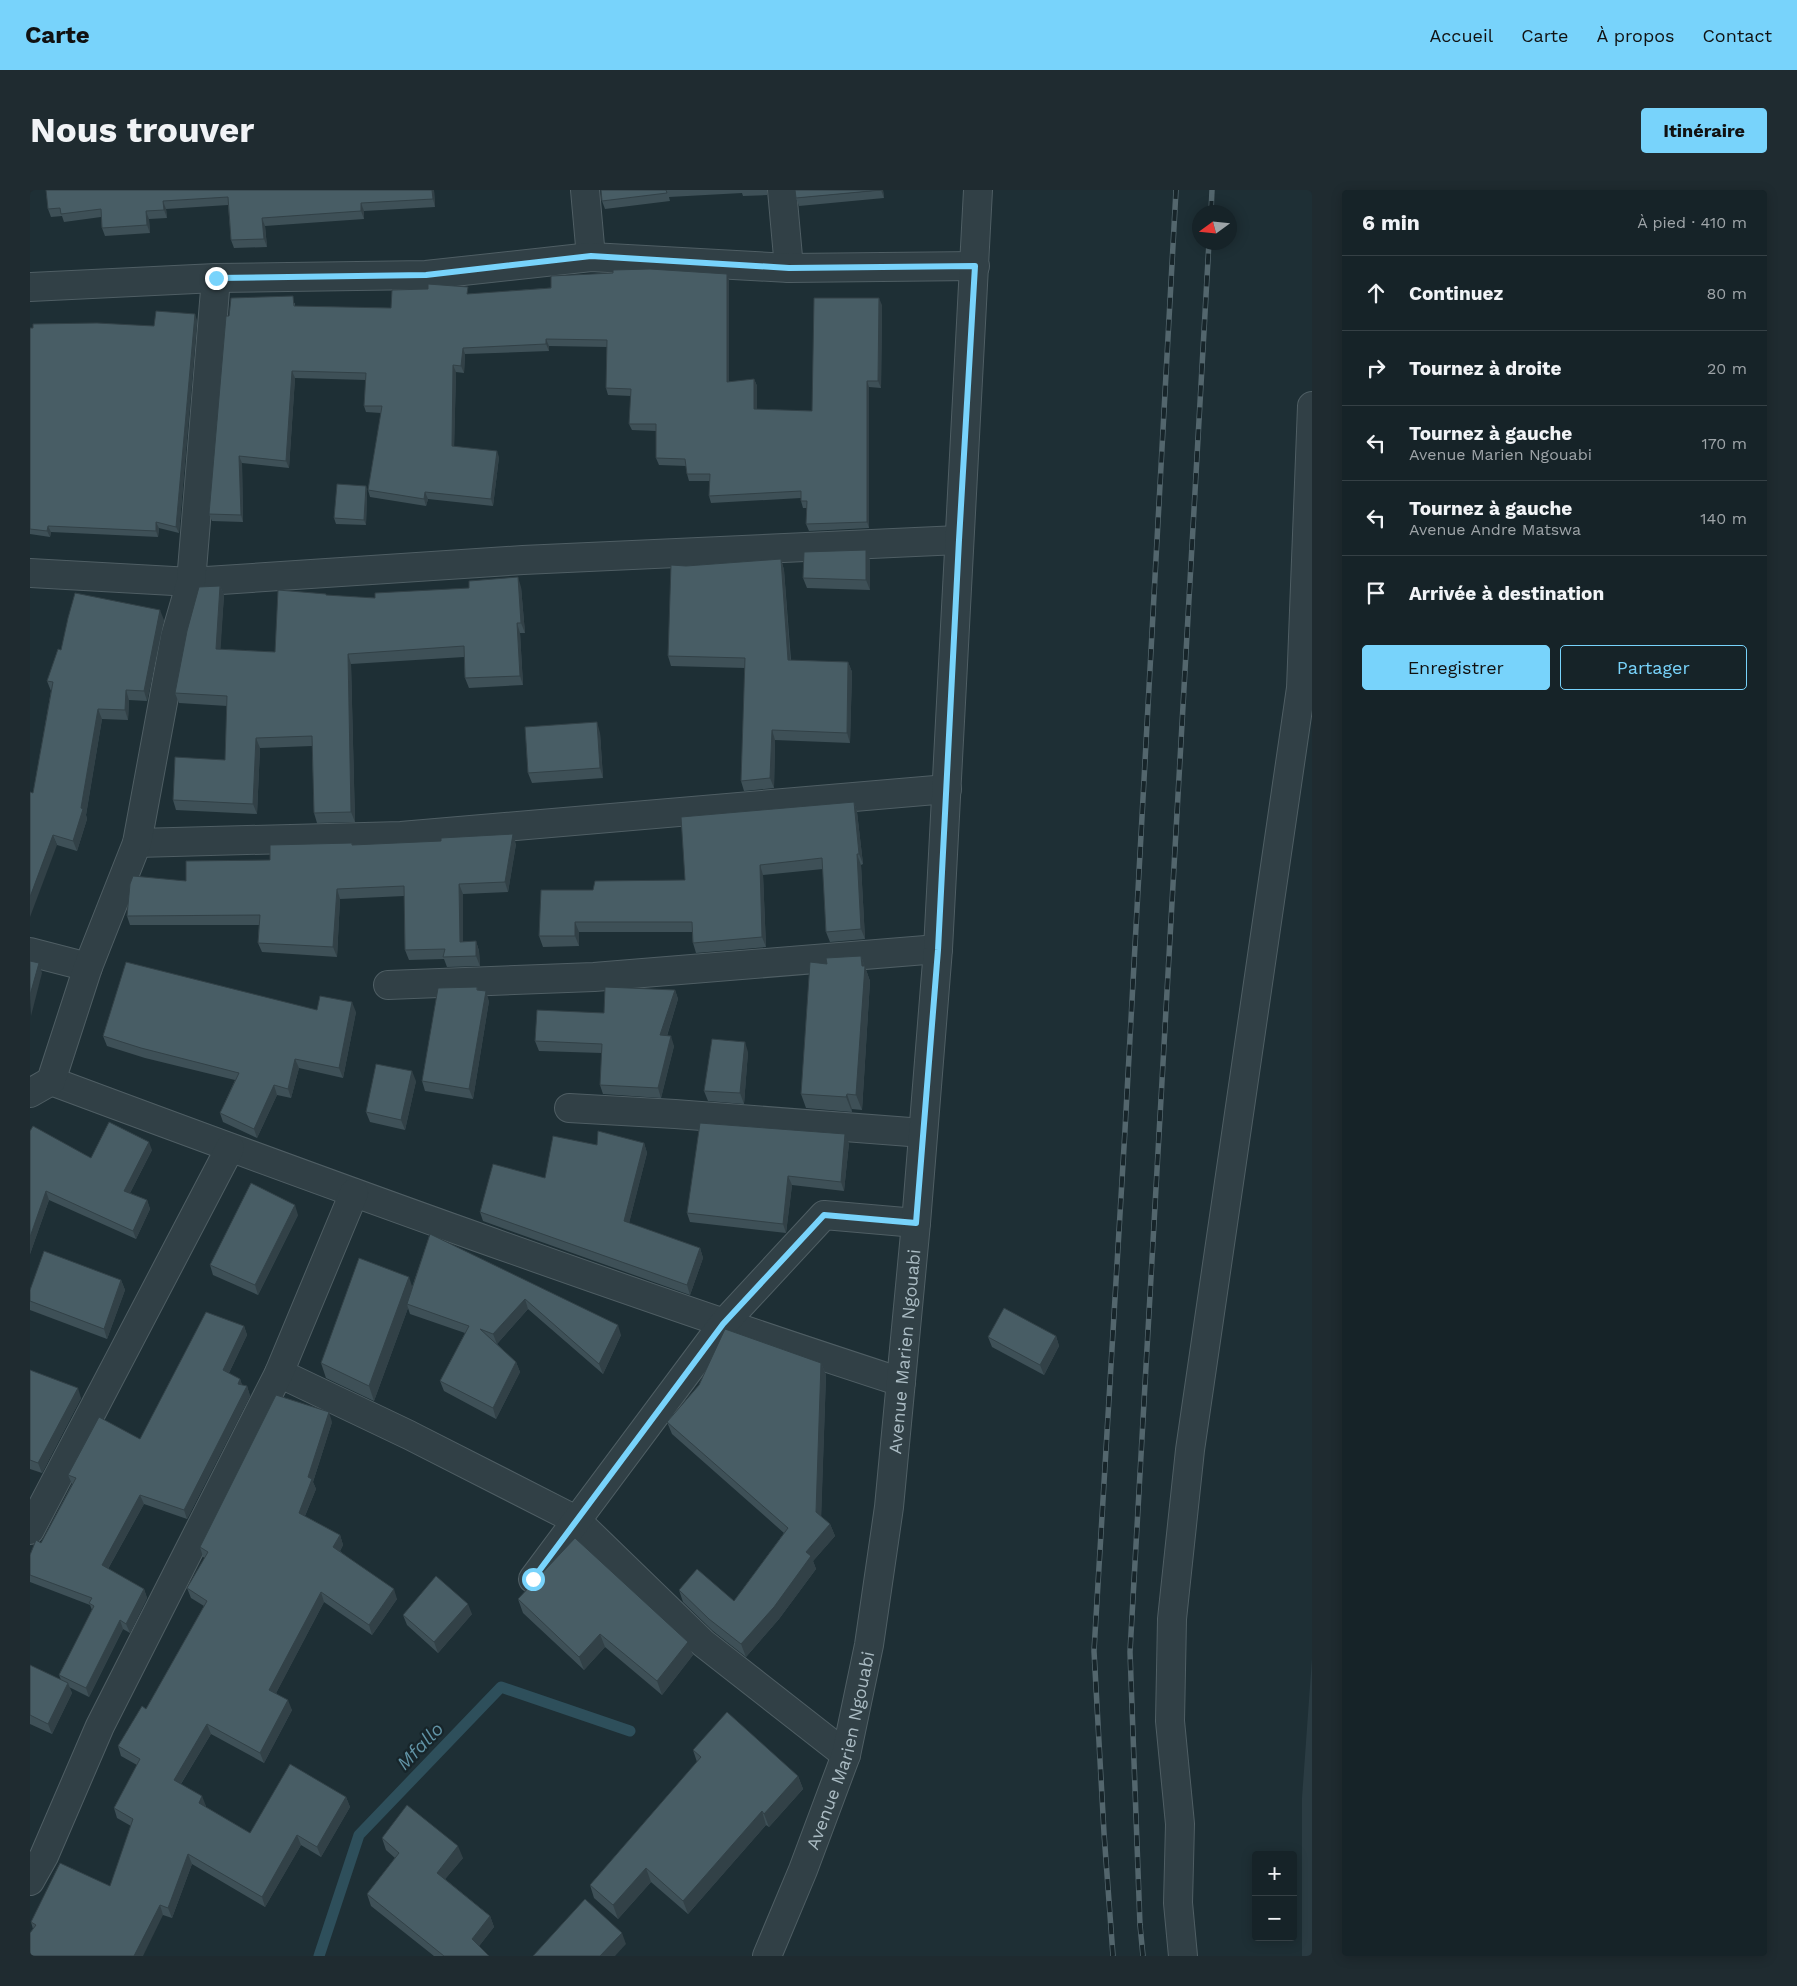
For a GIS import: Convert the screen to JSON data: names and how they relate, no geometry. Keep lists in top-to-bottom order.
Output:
{
  "streets": {
    "street": ["Avenue Marien Ngouabi"]
  },
  "water": ["Mfallo"],
  "north": "left",
  "page": {
    "header": "Carte",
    "nav": [
      "Accueil",
      "Carte",
      "À propos",
      "Contact"
    ],
    "buttons": [
      "Itinéraire",
      ["Enregistrer", "Partager"]
    ],
    "title": "Nous trouver",
    "heading": ["6 min", "À pied · 410 m"],
    "list": [
      ["Continuez", "80 m"],
      ["Tournez à droite", "20 m"],
      ["Tournez à gauche", "Avenue Marien Ngouabi", "170 m"],
      ["Tournez à gauche", "Avenue Andre Matswa", "140 m"],
      "Arrivée à destination"
    ],
    "map_buttons": ["+", "−"]
  }
}
